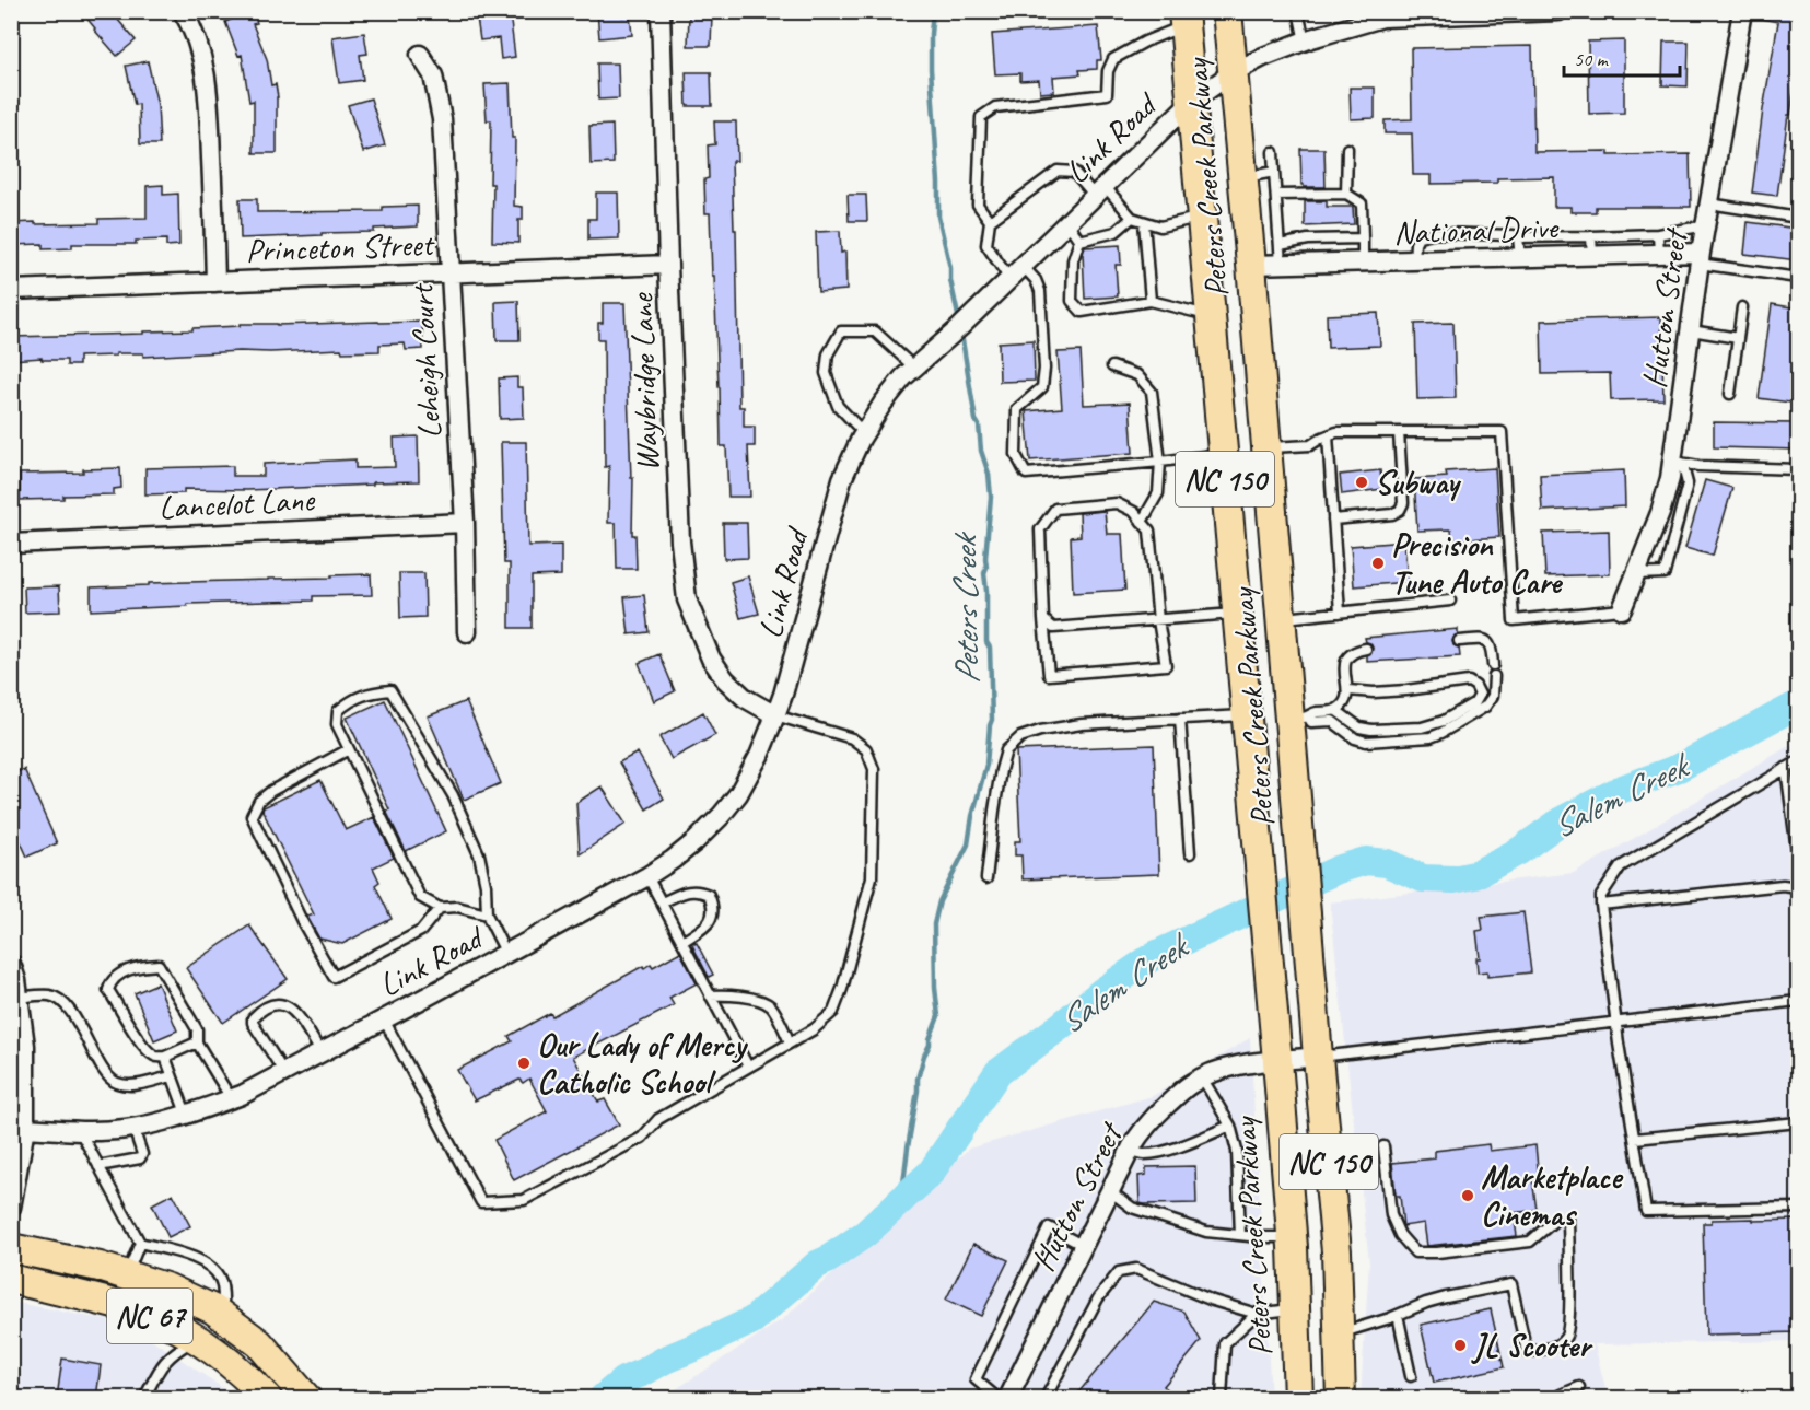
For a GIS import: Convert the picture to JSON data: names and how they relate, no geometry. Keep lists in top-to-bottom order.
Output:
{
  "streets": {
    "main road": ["Peters Creek Parkway", "NC 150", "NC 67"],
    "street": [
      "Link Road",
      "National Drive",
      "Princeton Street",
      "Hutton Street",
      "Leheigh Court",
      "Waybridge Lane",
      "Lancelot Lane"
    ]
  },
  "crossings": [
    ["Link Road", "Peters Creek Parkway"],
    ["Link Road", "Waybridge Lane"],
    ["Peters Creek Parkway", "National Drive"],
    ["Peters Creek Parkway", "Hutton Street"],
    ["National Drive", "Hutton Street"],
    ["Princeton Street", "Leheigh Court"],
    ["Princeton Street", "Waybridge Lane"],
    ["Leheigh Court", "Lancelot Lane"]
  ],
  "water": ["Peters Creek", "Salem Creek"],
  "places": [
    "Subway",
    "Precision Tune Auto Care",
    "Our Lady of Mercy Catholic School",
    "Marketplace Cinemas",
    "JL Scooter"
  ],
  "scale_bar": "50 m"
}
